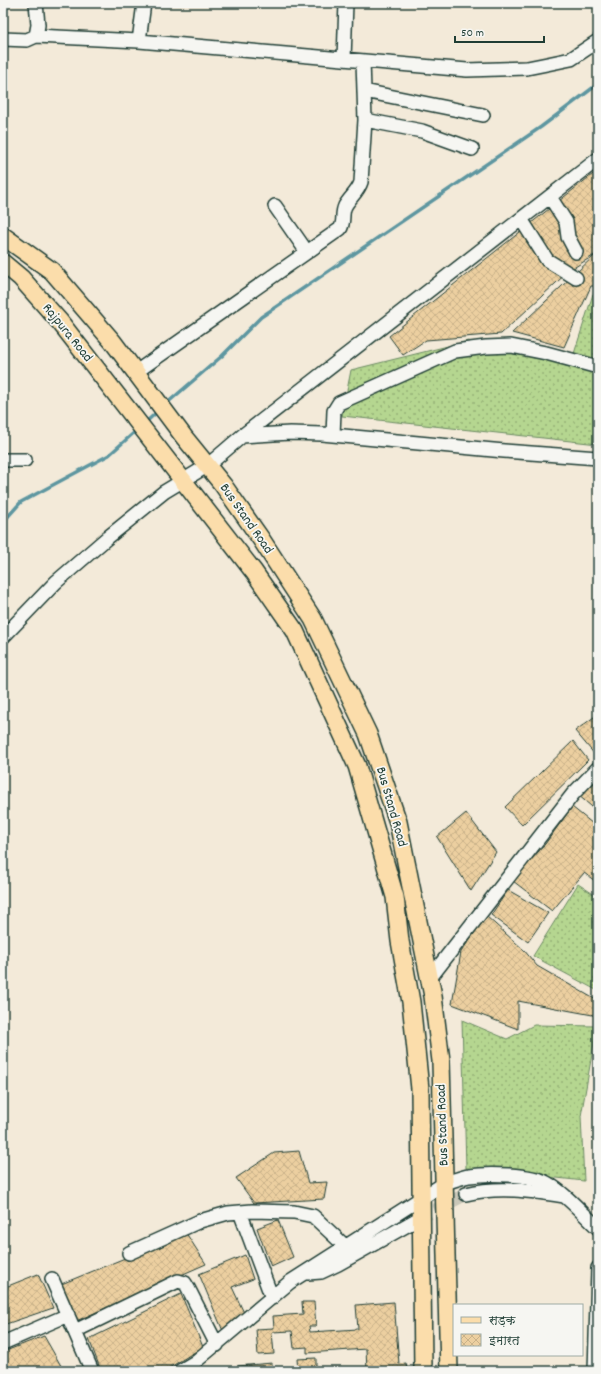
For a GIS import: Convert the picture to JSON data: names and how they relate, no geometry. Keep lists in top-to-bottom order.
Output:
{
  "streets": {
    "main road": ["Rajpura Road", "Bus Stand Road"]
  },
  "crossings": [
    ["Rajpura Road", "Bus Stand Road"]
  ],
  "legend": ["सड़क", "इमारत"],
  "scale_bar": "50 m"
}
